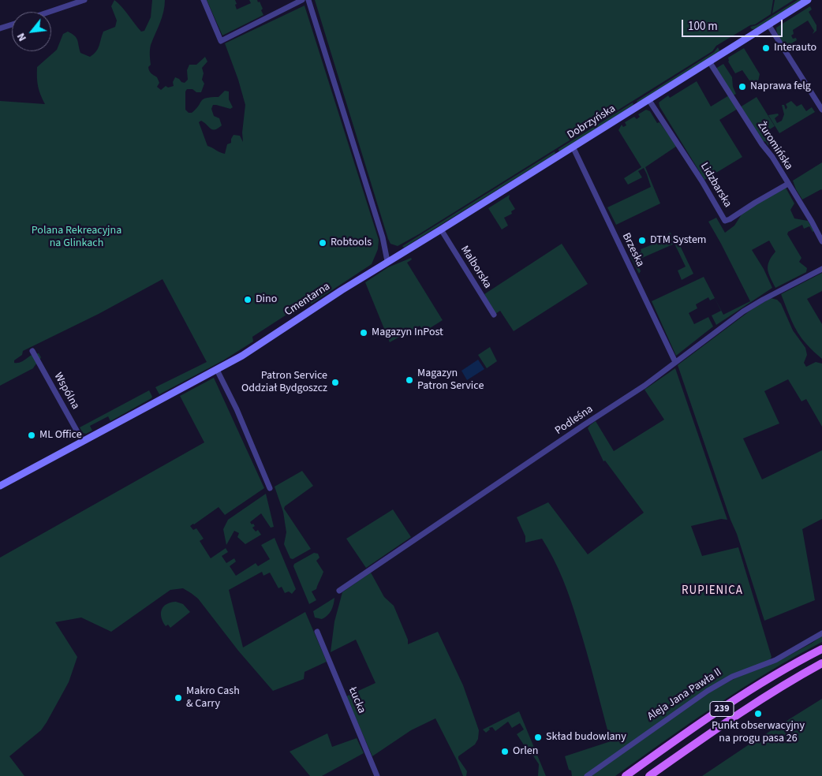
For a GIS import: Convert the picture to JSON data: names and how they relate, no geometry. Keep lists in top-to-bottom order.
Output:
{
  "streets": {
    "main road": ["239"],
    "street": [
      "Dobrzyńska",
      "Żuromińska",
      "Lidzbarska",
      "Brzeska",
      "Malborska",
      "Cmentarna",
      "Wspólna",
      "Podleśna",
      "Aleja Jana Pawła II",
      "Łucka"
    ]
  },
  "crossings": [
    ["Dobrzyńska", "Żuromińska"],
    ["Dobrzyńska", "Lidzbarska"],
    ["Dobrzyńska", "Brzeska"],
    ["Dobrzyńska", "Malborska"],
    ["Dobrzyńska", "Cmentarna"],
    ["Żuromińska", "Lidzbarska"],
    ["Brzeska", "Podleśna"],
    ["Cmentarna", "Wspólna"]
  ],
  "districts": ["RUPIENICA"],
  "parks": ["Polana Rekreacyjna na Glinkach"],
  "places": [
    "Interauto",
    "Naprawa felg",
    "DTM System",
    "Robtools",
    "Dino",
    "Magazyn InPost",
    "Magazyn Patron Service",
    "Patron Service Oddział Bydgoszcz",
    "ML Office",
    "Makro Cash & Carry",
    "Punkt obserwacyjny na progu pasa 26",
    "Skład budowlany",
    "Orlen"
  ],
  "scale_bar": "100 m",
  "north": "bottom left"
}
